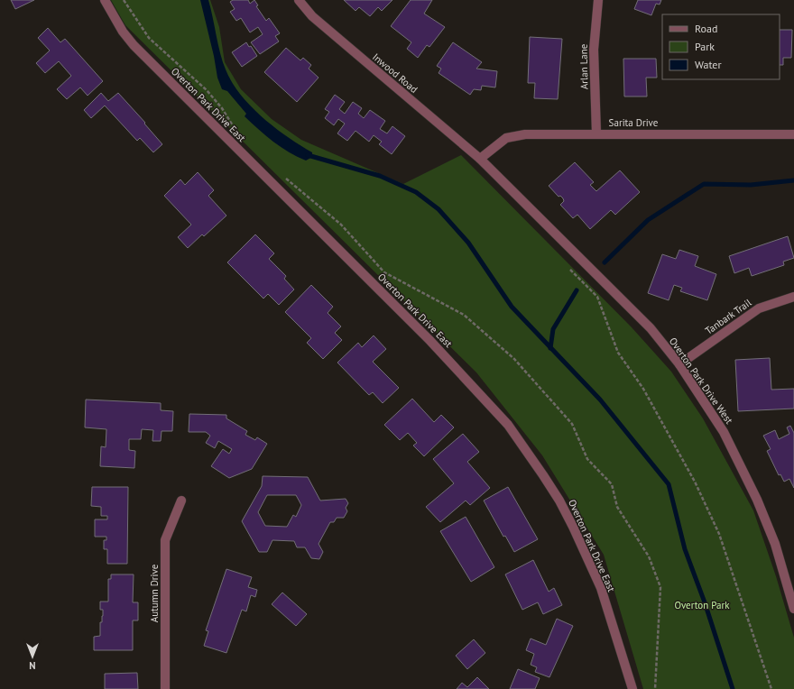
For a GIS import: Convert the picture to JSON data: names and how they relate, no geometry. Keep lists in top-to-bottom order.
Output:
{
  "streets": {
    "street": [
      "Arlan Lane",
      "Inwood Road",
      "Overton Park Drive East",
      "Sarita Drive",
      "Tanbark Trail",
      "Overton Park Drive West",
      "Autumn Drive"
    ]
  },
  "crossings": [
    ["Arlan Lane", "Sarita Drive"],
    ["Inwood Road", "Sarita Drive"],
    ["Inwood Road", "Overton Park Drive West"],
    ["Sarita Drive", "Overton Park Drive West"],
    ["Tanbark Trail", "Overton Park Drive West"]
  ],
  "parks": ["Overton Park"],
  "legend": ["Road", "Park", "Water"],
  "north": "bottom"
}
